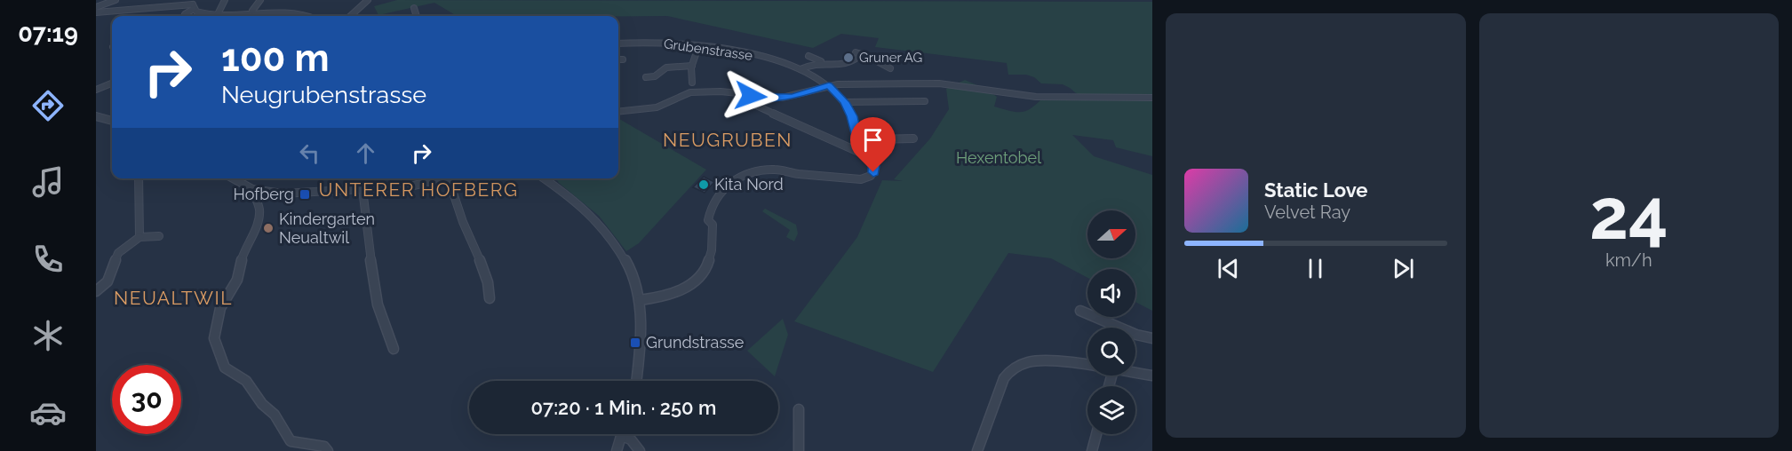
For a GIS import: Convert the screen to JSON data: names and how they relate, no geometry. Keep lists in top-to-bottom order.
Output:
{
  "streets": {
    "street": ["Grubenstrasse"]
  },
  "districts": ["NEUGRUBEN", "UNTERER HOFBERG", "NEUALTWIL"],
  "parks": ["Hexentobel"],
  "places": {
    "other": ["Gruner AG", "Kita Nord", "Kindergarten Neualtwil"],
    "transit": ["Hofberg", "Grundstrasse"]
  },
  "north": "right",
  "page": {
    "tabs": "07:19",
    "tile": ["24", "km/h"],
    "turn": ["100 m", "Neugrubenstrasse"],
    "song": ["Static Love", "Velvet Ray"],
    "limit": "30",
    "trip": "07:20 · 1 Min. · 250 m"
  }
}
